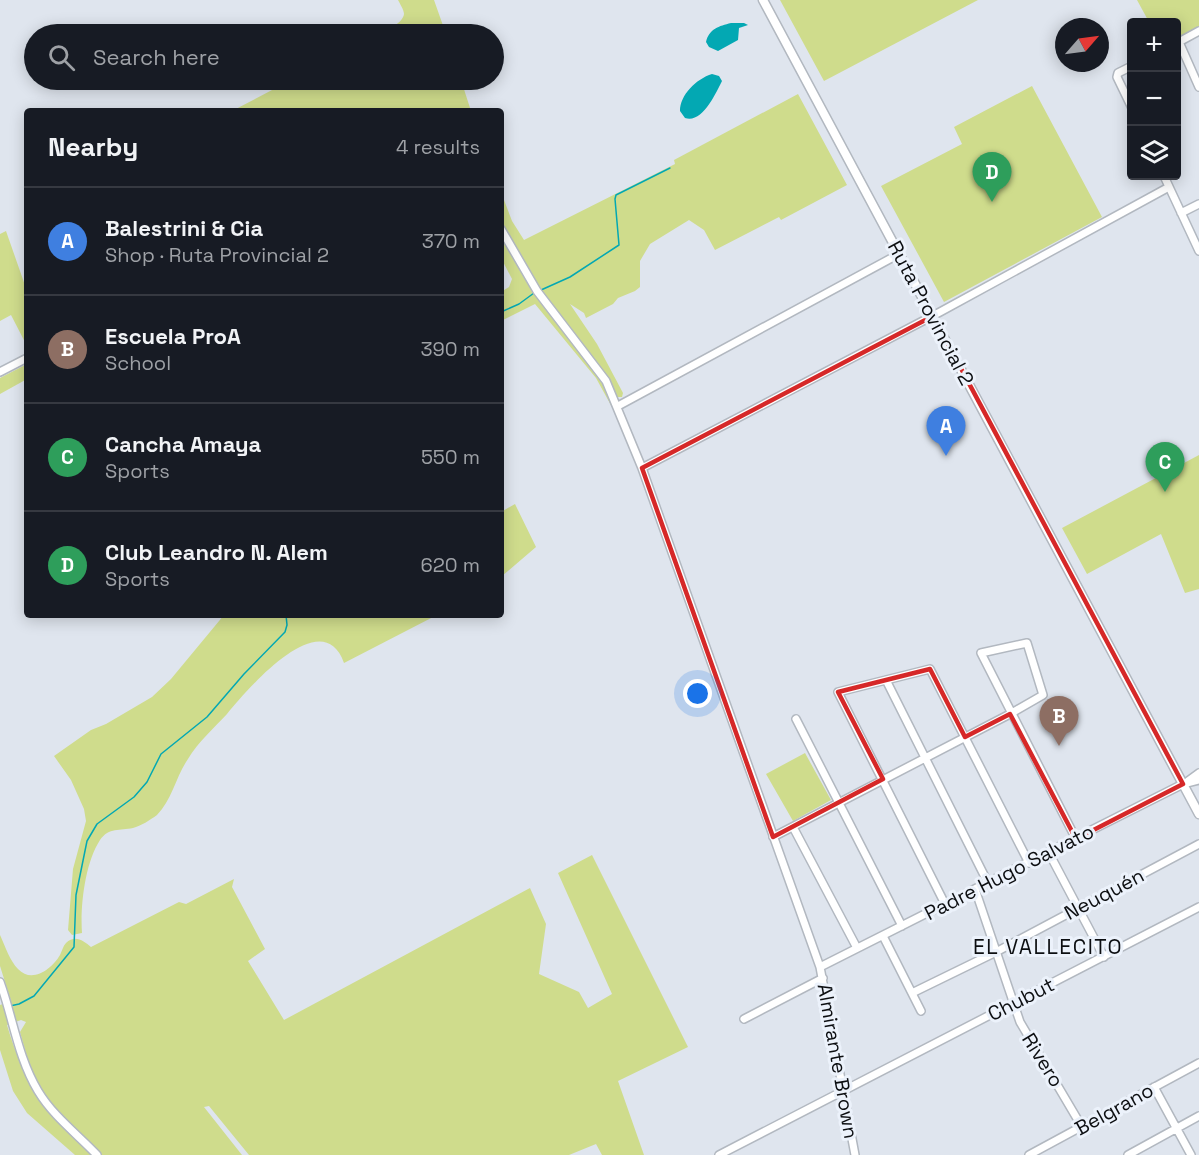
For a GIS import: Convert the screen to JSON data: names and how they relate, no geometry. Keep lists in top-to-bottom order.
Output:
{
  "streets": {
    "main road": ["Ruta Provincial 2"],
    "street": [
      "Padre Hugo Salvato",
      "Neuquén",
      "Chubut",
      "Rivero",
      "Almirante Brown",
      "Belgrano"
    ]
  },
  "crossings": [
    ["Ruta Provincial 2", "Padre Hugo Salvato"],
    ["Padre Hugo Salvato", "Rivero"],
    ["Padre Hugo Salvato", "Almirante Brown"],
    ["Neuquén", "Rivero"],
    ["Chubut", "Rivero"],
    ["Chubut", "Almirante Brown"],
    ["Rivero", "Belgrano"]
  ],
  "districts": ["EL VALLECITO"],
  "north": "top right",
  "page": {
    "map_buttons": ["+", "−"],
    "search": "Search here",
    "heading": ["Nearby", "4 results"],
    "pins": [
      "D",
      "A",
      "C",
      "B"
    ],
    "list": [
      {
        "mark": "A",
        "name": "Balestrini & Cia",
        "note": "Shop · Ruta Provincial 2",
        "value": "370 m"
      },
      {
        "mark": "B",
        "name": "Escuela ProA",
        "note": "School",
        "value": "390 m"
      },
      {
        "mark": "C",
        "name": "Cancha Amaya",
        "note": "Sports",
        "value": "550 m"
      },
      {
        "mark": "D",
        "name": "Club Leandro N. Alem",
        "note": "Sports",
        "value": "620 m"
      }
    ]
  }
}
